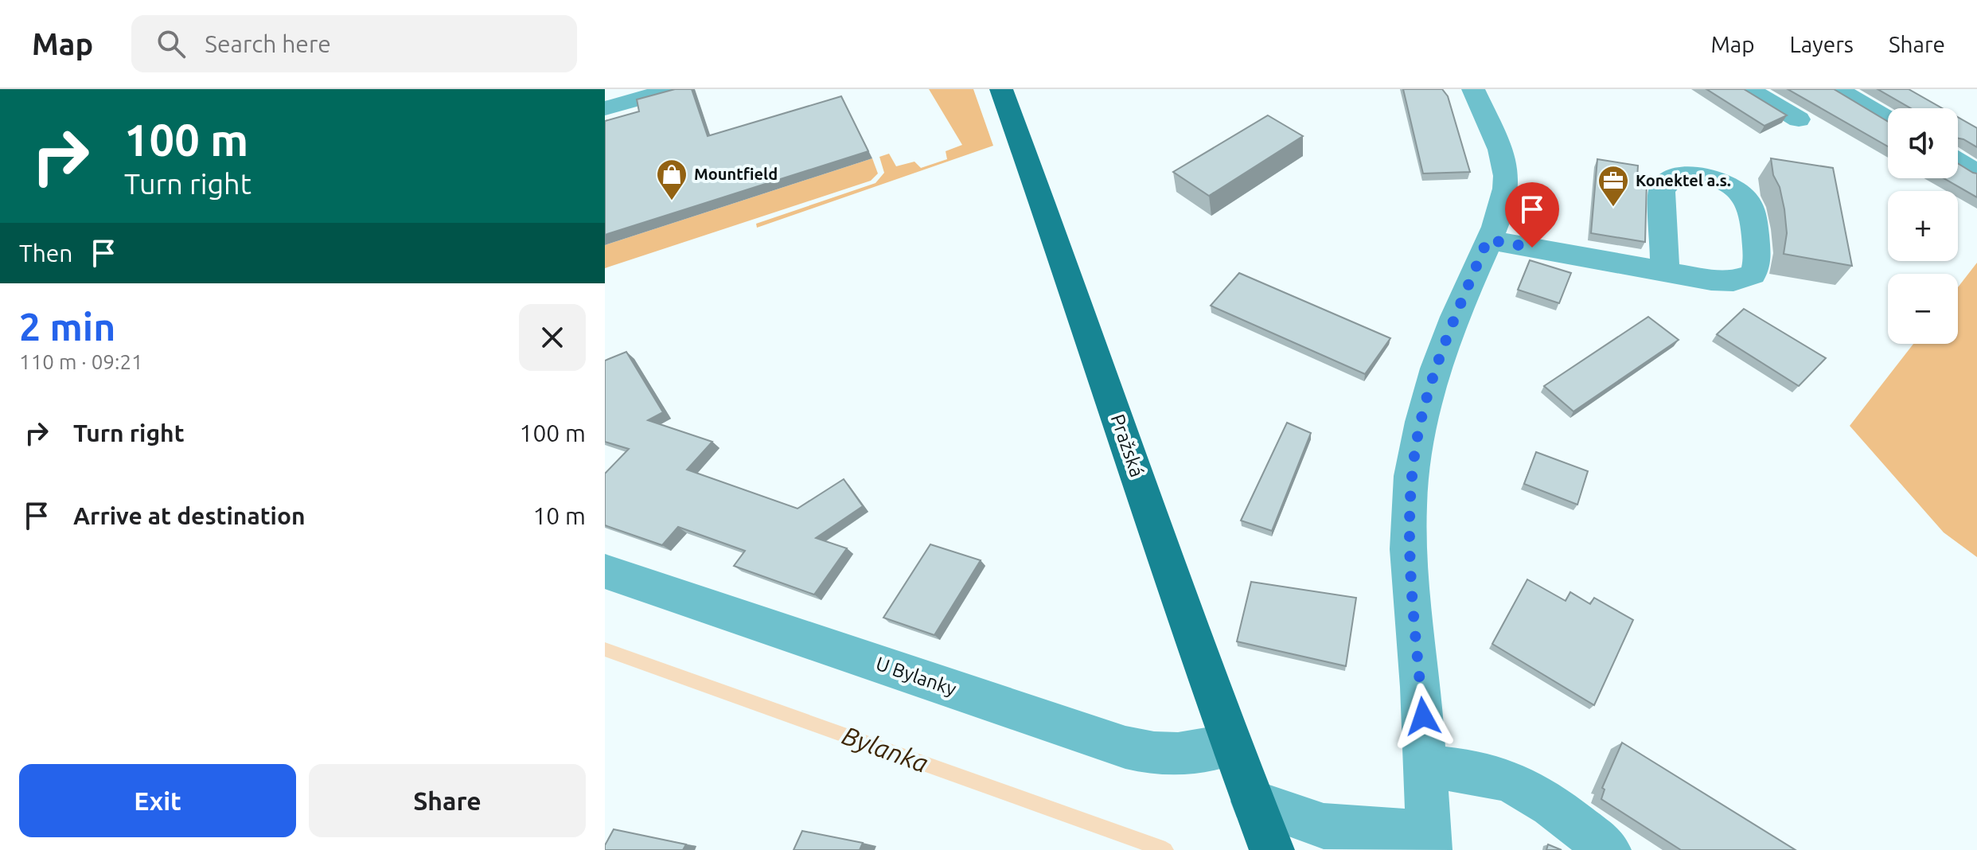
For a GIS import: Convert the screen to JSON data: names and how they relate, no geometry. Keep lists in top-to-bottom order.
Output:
{
  "streets": {
    "main road": ["Pražská"],
    "street": ["U Bylanky"]
  },
  "crossings": [
    ["Pražská", "U Bylanky"]
  ],
  "water": ["Bylanka"],
  "places": {
    "shop": ["Mountfield"],
    "office": ["Konektel a.s."]
  },
  "page": {
    "header": "Map",
    "search": "Search here",
    "nav": ["Map", "Layers", "Share"],
    "turn": ["100 m", "Turn right"],
    "map_buttons": ["+", "−"],
    "then": "Then",
    "heading": ["2 min", "110 m · 09:21"],
    "list": [
      {
        "name": "Turn right",
        "value": "100 m"
      },
      {
        "name": "Arrive at destination",
        "value": "10 m"
      }
    ],
    "buttons": ["Exit", "Share"]
  }
}
